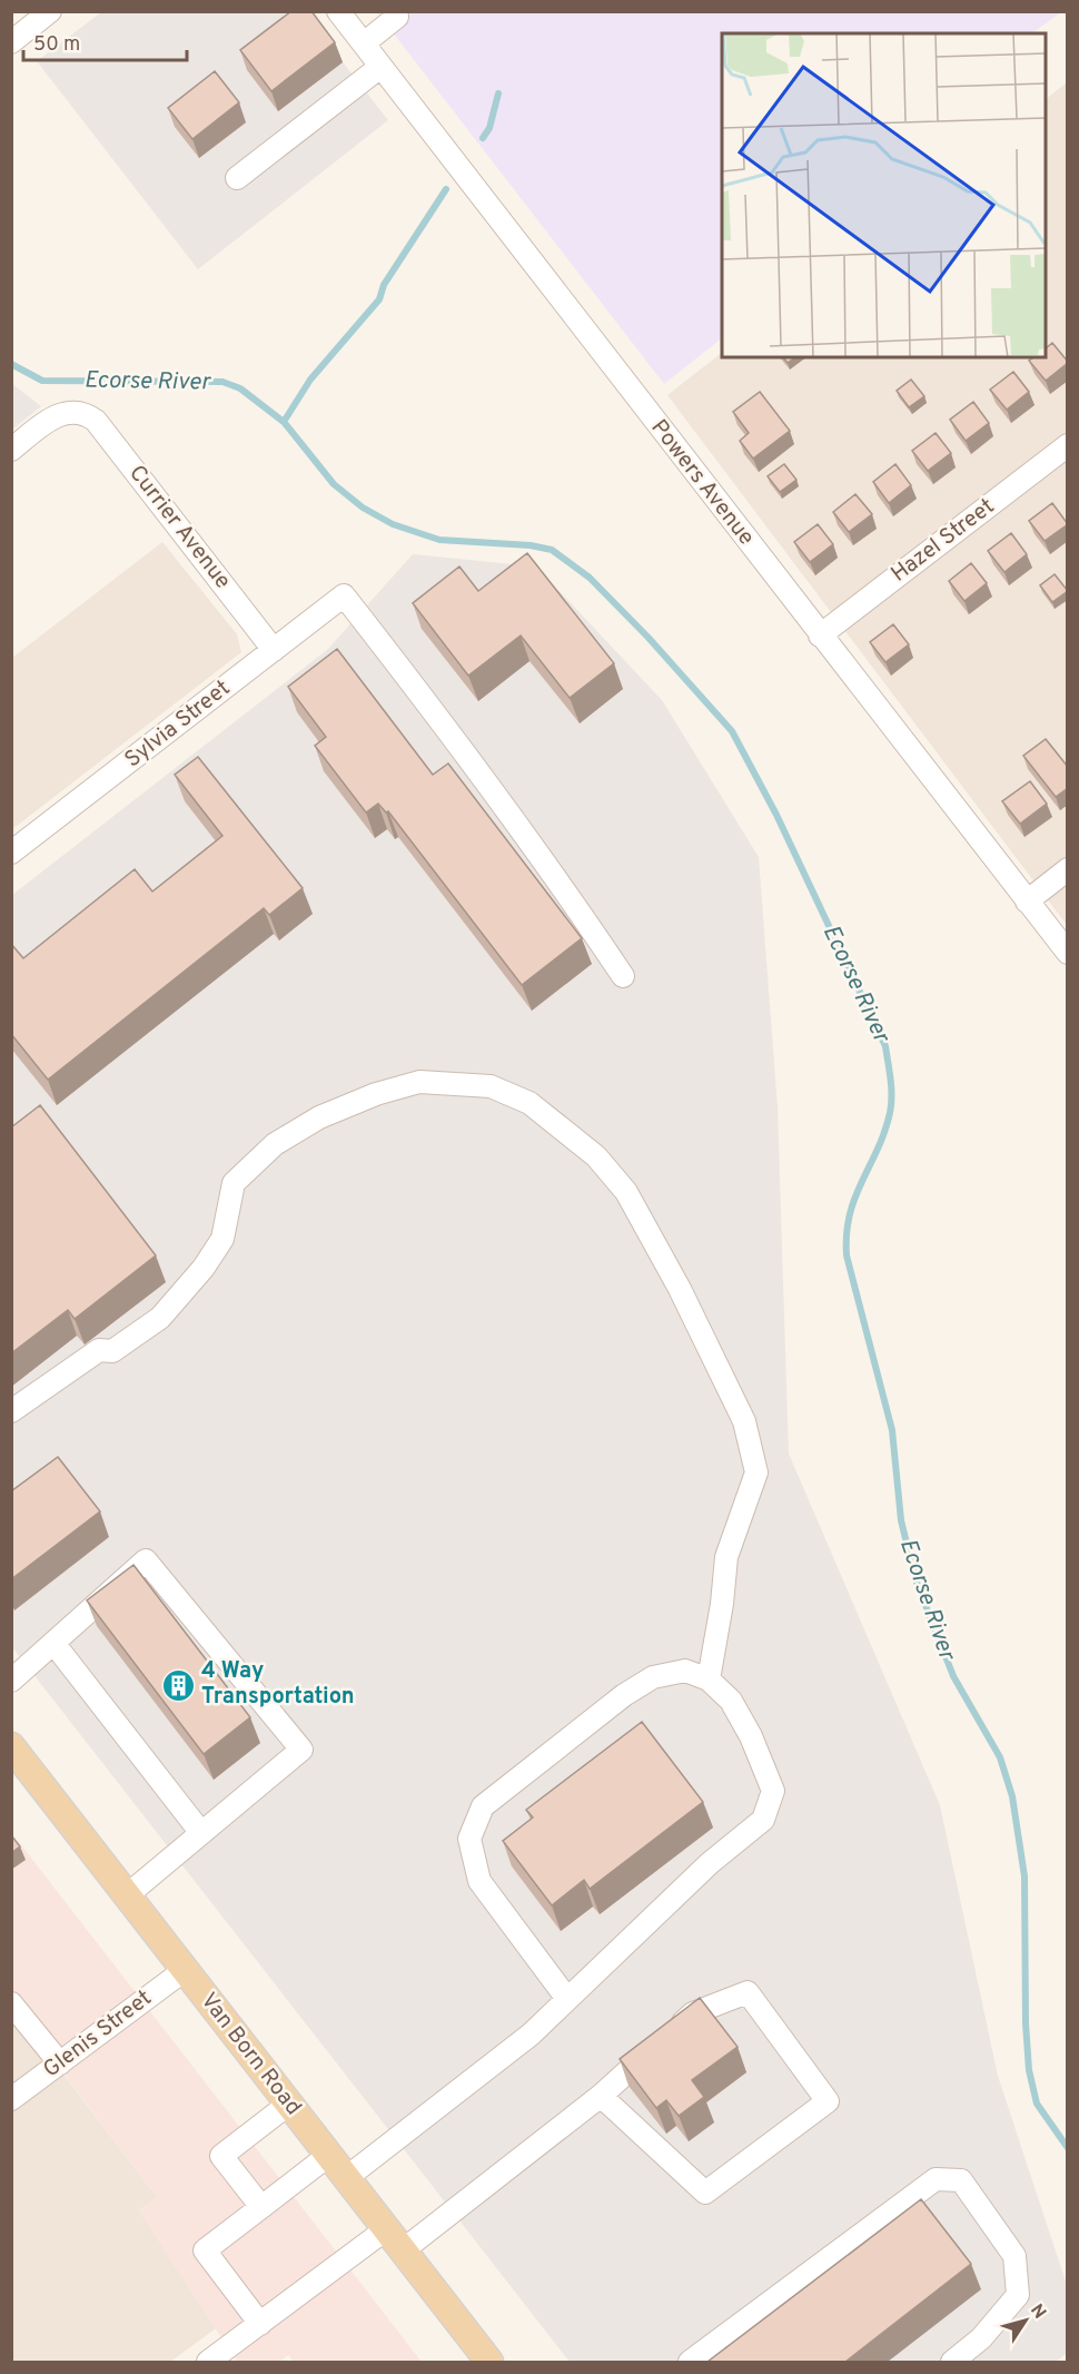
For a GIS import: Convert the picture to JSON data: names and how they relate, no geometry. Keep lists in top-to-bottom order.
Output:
{
  "streets": {
    "main road": ["Van Born Road"],
    "street": [
      "Powers Avenue",
      "Currier Avenue",
      "Hazel Street",
      "Sylvia Street",
      "Glenis Street"
    ]
  },
  "crossings": [
    ["Powers Avenue", "Hazel Street"],
    ["Currier Avenue", "Sylvia Street"],
    ["Glenis Street", "Van Born Road"]
  ],
  "water": ["Ecorse River"],
  "places": {
    "building": ["4 Way Transportation"]
  },
  "scale_bar": "50 m",
  "north": "top right"
}
